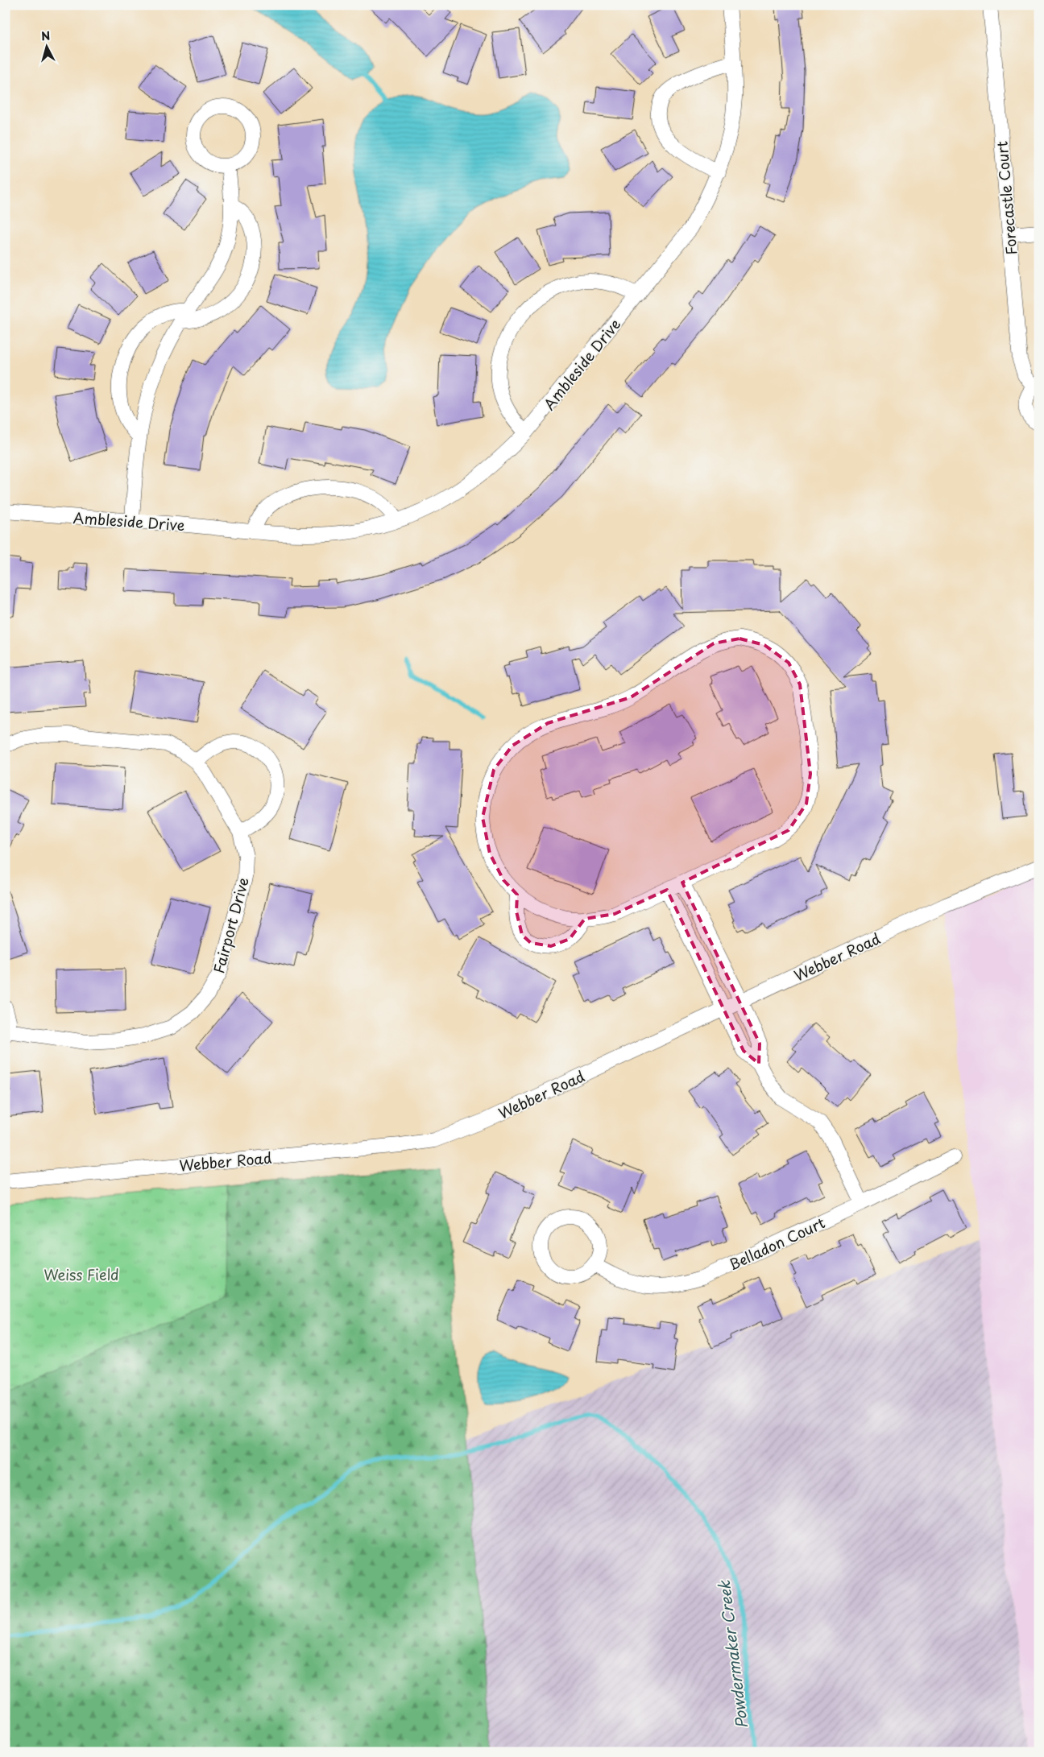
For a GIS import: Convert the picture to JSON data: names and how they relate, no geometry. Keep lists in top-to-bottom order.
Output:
{
  "streets": {
    "street": [
      "Forecastle Court",
      "Ambleside Drive",
      "Fairport Drive",
      "Webber Road",
      "Belladon Court"
    ]
  },
  "water": ["Powdermaker Creek"],
  "parks": ["Weiss Field"],
  "north": "top"
}
